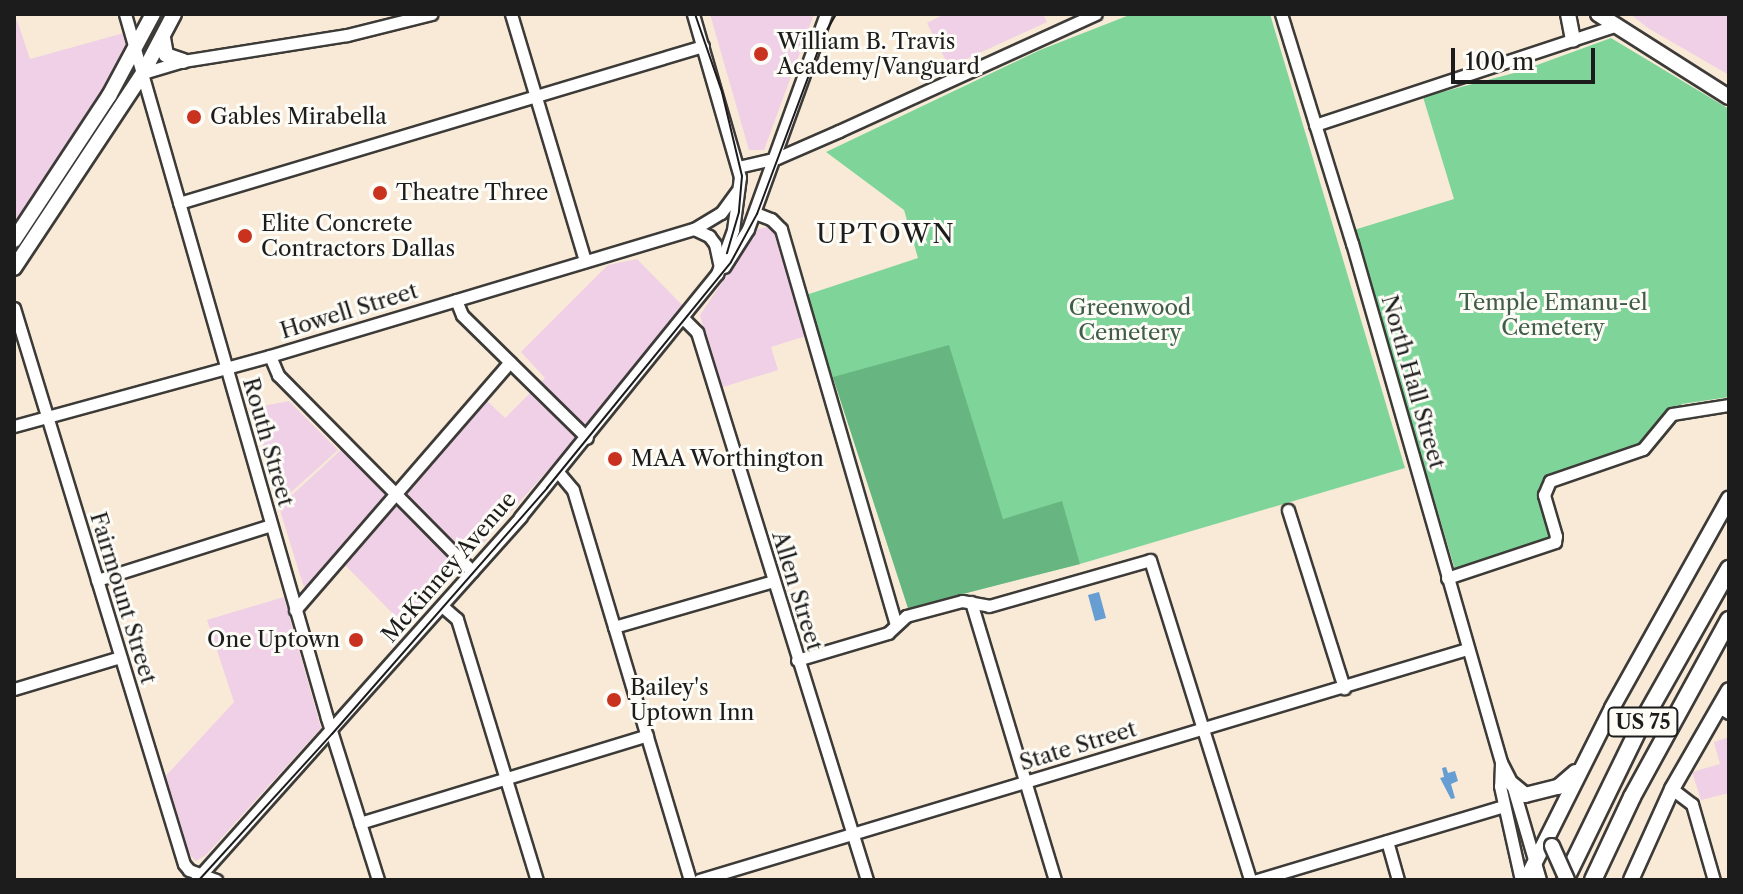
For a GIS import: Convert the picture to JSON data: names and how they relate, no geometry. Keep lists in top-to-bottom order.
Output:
{
  "streets": {
    "highway": ["US 75"],
    "street": [
      "Howell Street",
      "North Hall Street",
      "Routh Street",
      "McKinney Avenue",
      "Allen Street",
      "Fairmount Street",
      "State Street"
    ]
  },
  "crossings": [
    ["Howell Street", "Routh Street"],
    ["Howell Street", "McKinney Avenue"],
    ["Howell Street", "Fairmount Street"],
    ["North Hall Street", "State Street"],
    ["Routh Street", "McKinney Avenue"],
    ["McKinney Avenue", "Allen Street"],
    ["McKinney Avenue", "Fairmount Street"],
    ["Allen Street", "State Street"]
  ],
  "districts": ["UPTOWN"],
  "parks": ["Temple Emanu-el Cemetery", "Greenwood Cemetery"],
  "places": [
    "William B. Travis Academy/Vanguard",
    "Gables Mirabella",
    "Theatre Three",
    "Elite Concrete Contractors Dallas",
    "MAA Worthington",
    "One Uptown",
    "Bailey's Uptown Inn"
  ],
  "scale_bar": "100 m"
}
